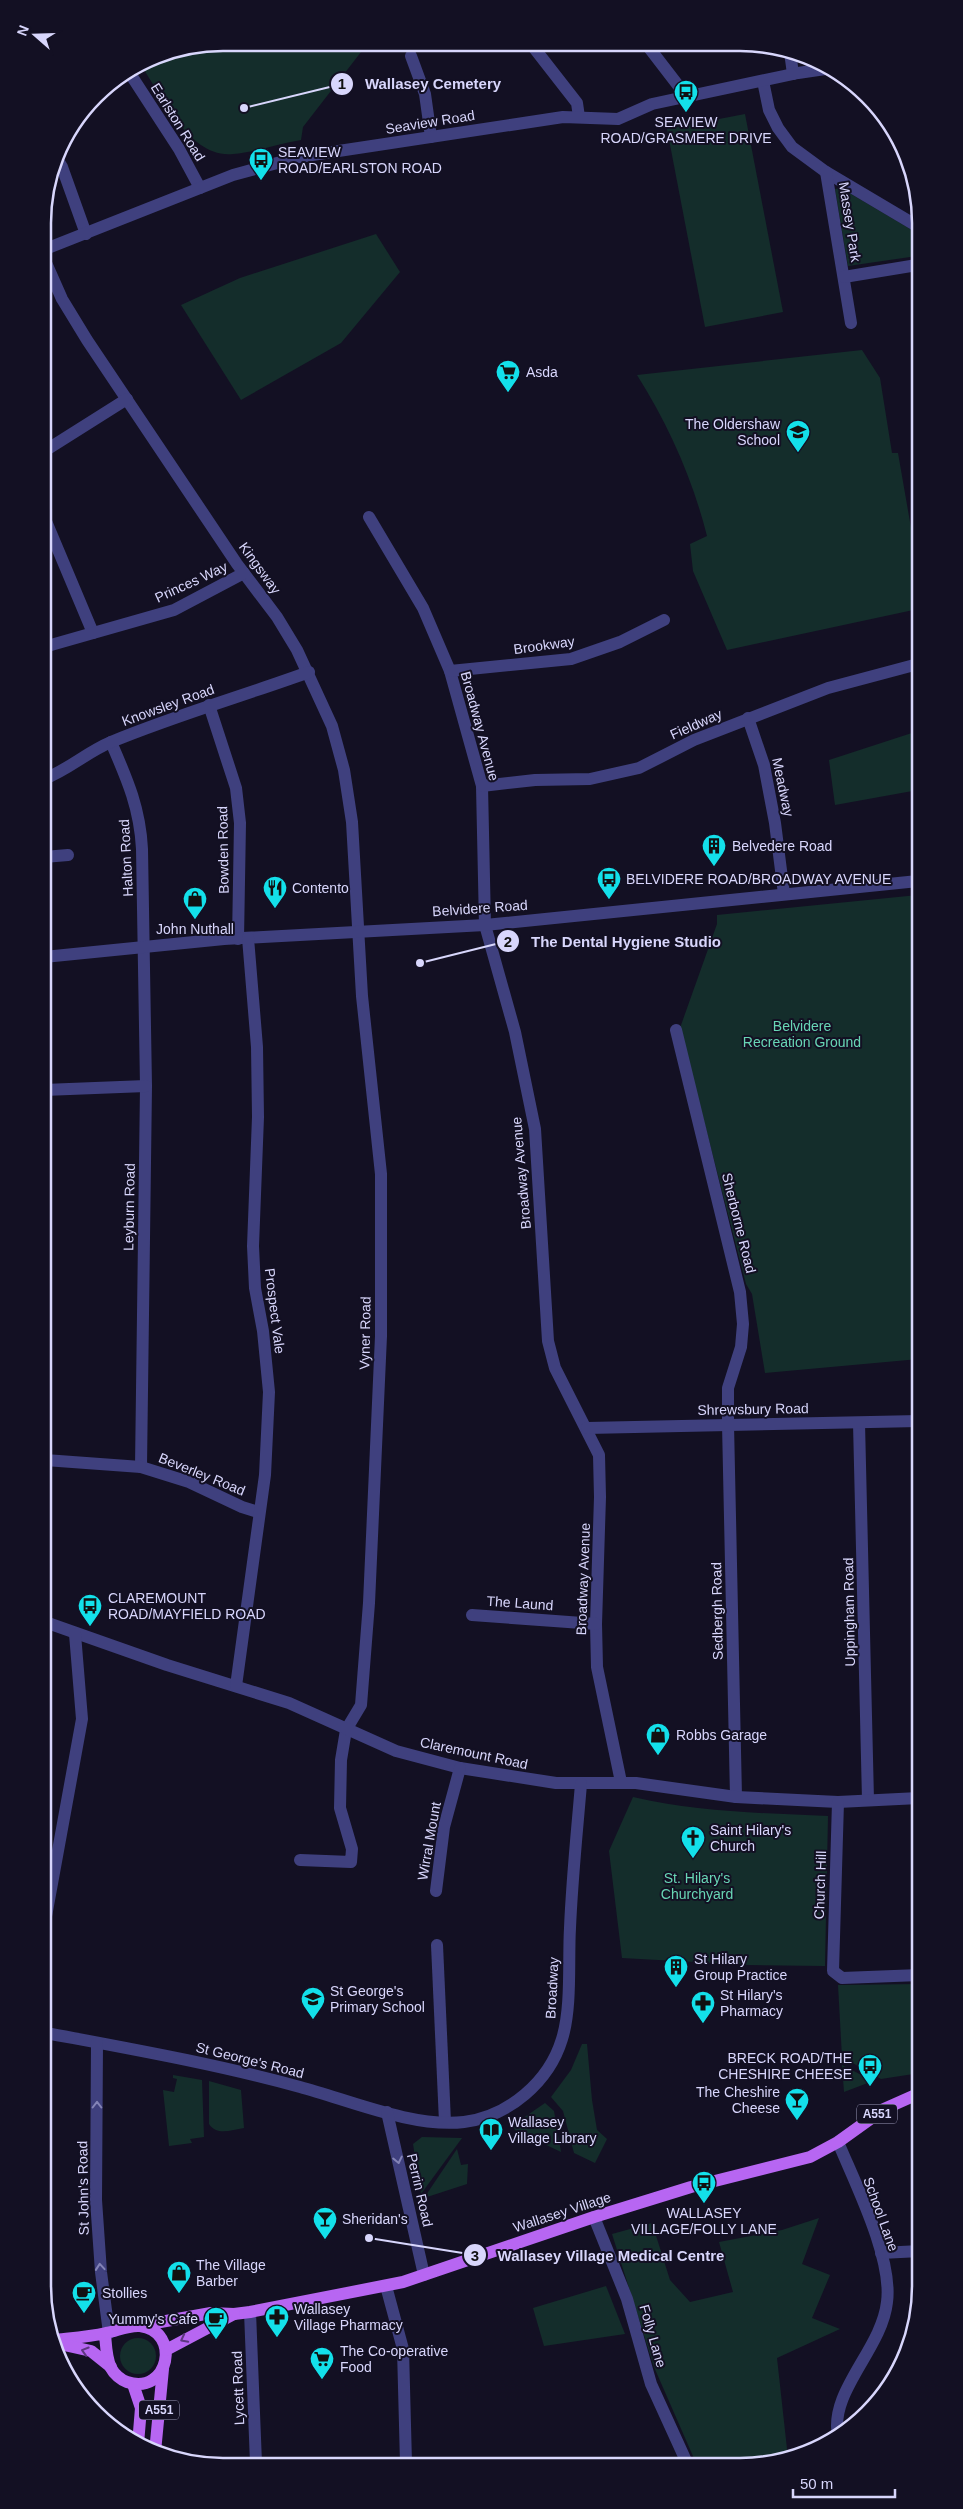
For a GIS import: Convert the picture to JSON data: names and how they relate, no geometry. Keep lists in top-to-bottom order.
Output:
{
  "streets": {
    "main road": ["A551", "Wallasey Village"],
    "street": [
      "Earlston Road",
      "Seaview Road",
      "Massey Park",
      "Kingsway",
      "Princes Way",
      "Brookway",
      "Knowsley Road",
      "Fieldway",
      "Broadway Avenue",
      "Meadway",
      "Bowden Road",
      "Halton Road",
      "Belvidere Road",
      "Leyburn Road",
      "Sherborne Road",
      "Prospect Vale",
      "Vyner Road",
      "Shrewsbury Road",
      "Beverley Road",
      "The Laund",
      "Sedbergh Road",
      "Uppingham Road",
      "Claremount Road",
      "Wirral Mount",
      "Church Hill",
      "Broadway",
      "St George's Road",
      "St John's Road",
      "Perrin Road",
      "School Lane",
      "Folly Lane",
      "Lycett Road"
    ]
  },
  "crossings": [
    ["Earlston Road", "Seaview Road"],
    ["Seaview Road", "Massey Park"],
    ["Kingsway", "Princes Way"],
    ["Kingsway", "Knowsley Road"],
    ["Kingsway", "Belvidere Road"],
    ["Kingsway", "Vyner Road"],
    ["Brookway", "Broadway Avenue"],
    ["Knowsley Road", "Bowden Road"],
    ["Knowsley Road", "Halton Road"],
    ["Fieldway", "Broadway Avenue"],
    ["Fieldway", "Meadway"],
    ["Broadway Avenue", "Belvidere Road"],
    ["Broadway Avenue", "Shrewsbury Road"],
    ["Broadway Avenue", "The Laund"],
    ["Broadway Avenue", "Claremount Road"],
    ["Meadway", "Belvidere Road"],
    ["Bowden Road", "Belvidere Road"],
    ["Bowden Road", "Prospect Vale"],
    ["Halton Road", "Belvidere Road"],
    ["Halton Road", "Leyburn Road"],
    ["Belvidere Road", "Leyburn Road"],
    ["Belvidere Road", "Prospect Vale"],
    ["Belvidere Road", "Vyner Road"],
    ["Leyburn Road", "Beverley Road"],
    ["Sherborne Road", "Shrewsbury Road"],
    ["Sherborne Road", "Sedbergh Road"],
    ["Prospect Vale", "Beverley Road"],
    ["Prospect Vale", "Claremount Road"],
    ["Vyner Road", "Claremount Road"],
    ["Shrewsbury Road", "Sedbergh Road"],
    ["Shrewsbury Road", "Uppingham Road"],
    ["Sedbergh Road", "Claremount Road"],
    ["Uppingham Road", "Claremount Road"],
    ["Claremount Road", "Wirral Mount"],
    ["Claremount Road", "Church Hill"],
    ["Claremount Road", "Broadway"],
    ["Broadway", "St George's Road"],
    ["St George's Road", "St John's Road"],
    ["St George's Road", "Perrin Road"],
    ["A551", "St John's Road"],
    ["A551", "Wallasey Village"],
    ["A551", "School Lane"],
    ["St John's Road", "Wallasey Village"],
    ["Perrin Road", "Wallasey Village"],
    ["Wallasey Village", "School Lane"],
    ["Wallasey Village", "Folly Lane"],
    ["Wallasey Village", "Lycett Road"]
  ],
  "one_way": ["St John's Road", "Perrin Road"],
  "parks": ["Belvidere Recreation Ground", "St. Hilary's Churchyard"],
  "places": {
    "other": ["Wallasey Cemetery", "The Dental Hygiene Studio", "Wallasey Village Medical Centre"],
    "bus stop": [
      "SEAVIEW ROAD/GRASMERE DRIVE",
      "SEAVIEW ROAD/EARLSTON ROAD",
      "BELVIDERE ROAD/BROADWAY AVENUE",
      "CLAREMOUNT ROAD/MAYFIELD ROAD",
      "BRECK ROAD/THE CHESHIRE CHEESE",
      "WALLASEY VILLAGE/FOLLY LANE"
    ],
    "supermarket": ["Asda", "The Co-operative Food"],
    "school or university": ["The Oldershaw School", "St George's Primary School"],
    "building": ["Belvedere Road", "St Hilary Group Practice"],
    "restaurant": ["Contento"],
    "shop": ["John Nuthall", "Robbs Garage", "The Village Barber"],
    "church": ["Saint Hilary's Church"],
    "pharmacy": ["St Hilary's Pharmacy", "Wallasey Village Pharmacy"],
    "bar": ["The Cheshire Cheese", "Sheridan's"],
    "library": ["Wallasey Village Library"],
    "cafe": ["Stollies", "Yummy's Cafe"]
  },
  "scale_bar": "50 m",
  "north": "left"
}
